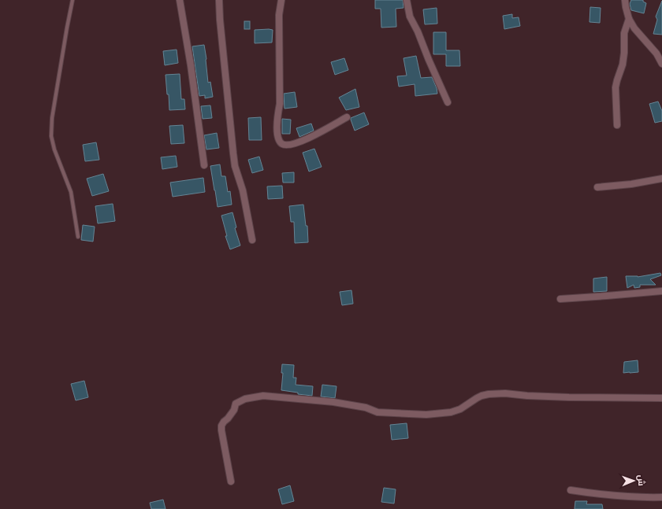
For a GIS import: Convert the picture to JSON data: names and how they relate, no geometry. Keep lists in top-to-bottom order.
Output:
{
  "north": "right"
}
